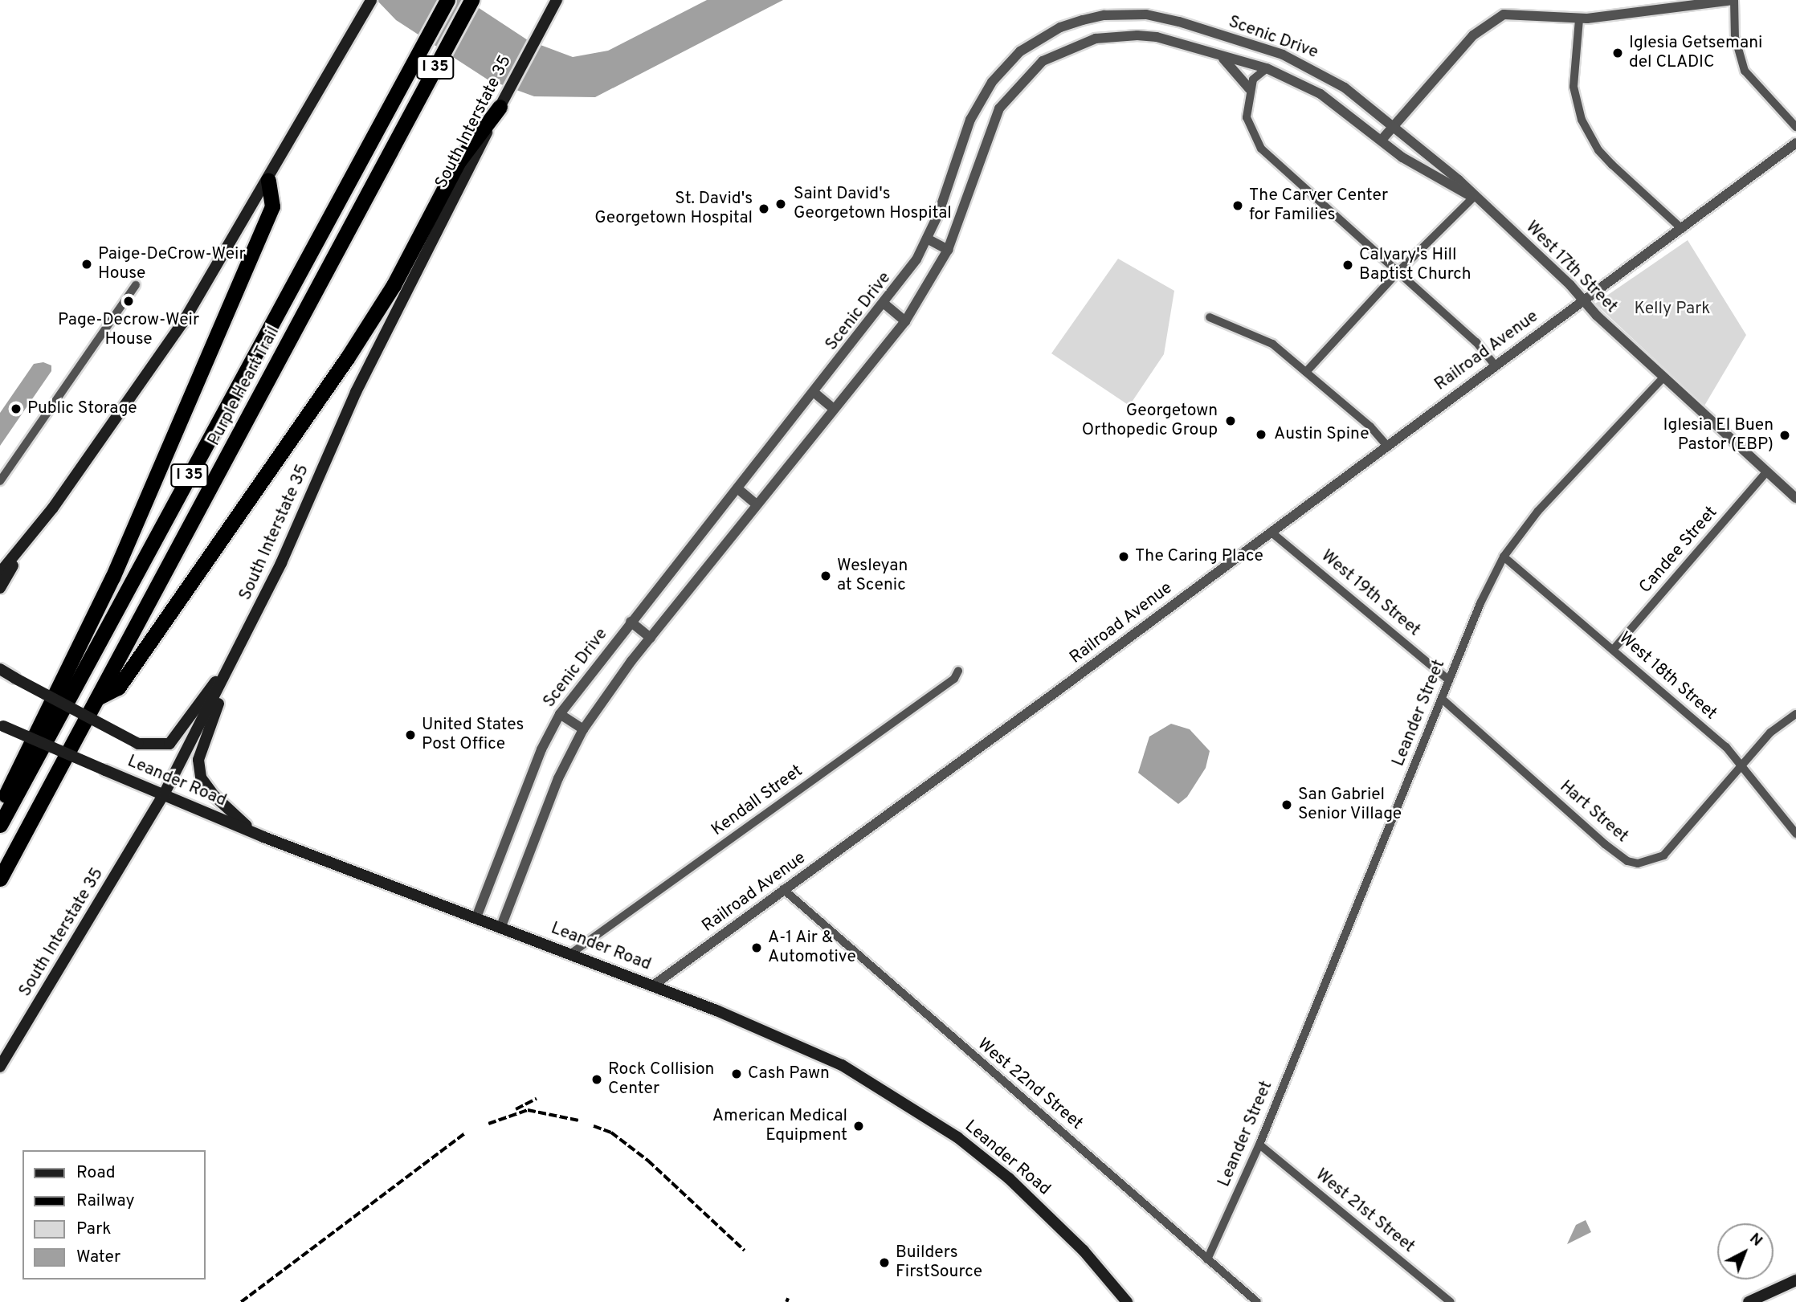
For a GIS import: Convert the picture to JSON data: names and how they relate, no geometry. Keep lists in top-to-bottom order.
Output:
{
  "streets": {
    "highway": ["I 35", "Purple Heart Trail"],
    "main road": ["South Interstate 35", "Leander Road"],
    "street": [
      "Scenic Drive",
      "West 17th Street",
      "Railroad Avenue",
      "Candee Street",
      "West 19th Street",
      "West 18th Street",
      "Leander Street",
      "Kendall Street",
      "Hart Street",
      "West 22nd Street",
      "West 21st Street"
    ]
  },
  "crossings": [
    ["Scenic Drive", "West 17th Street"],
    ["Scenic Drive", "Leander Road"],
    ["South Interstate 35", "Leander Road"],
    ["West 17th Street", "Railroad Avenue"],
    ["West 17th Street", "Candee Street"],
    ["West 17th Street", "Leander Street"],
    ["Railroad Avenue", "West 19th Street"],
    ["Railroad Avenue", "Leander Road"],
    ["Railroad Avenue", "West 22nd Street"],
    ["Candee Street", "West 18th Street"],
    ["West 19th Street", "Leander Street"],
    ["West 18th Street", "Leander Street"],
    ["West 18th Street", "Hart Street"],
    ["Leander Street", "Hart Street"],
    ["Leander Street", "West 22nd Street"],
    ["Leander Street", "West 21st Street"],
    ["Leander Road", "Kendall Street"]
  ],
  "parks": ["Kelly Park"],
  "places": [
    "Iglesia Getsemani del CLADIC",
    "Saint David's Georgetown Hospital",
    "The Carver Center for Families",
    "St. David's Georgetown Hospital",
    "Paige-DeCrow-Weir House",
    "Calvary's Hill Baptist Church",
    "Page-Decrow-Weir House",
    "Public Storage",
    "Georgetown Orthopedic Group",
    "Austin Spine",
    "Iglesia El Buen Pastor (EBP)",
    "The Caring Place",
    "Wesleyan at Scenic",
    "United States Post Office",
    "San Gabriel Senior Village",
    "A-1 Air & Automotive",
    "Cash Pawn",
    "Rock Collision Center",
    "American Medical Equipment",
    "Builders FirstSource"
  ],
  "legend": [
    "Road",
    "Railway",
    "Park",
    "Water"
  ],
  "north": "top right"
}
